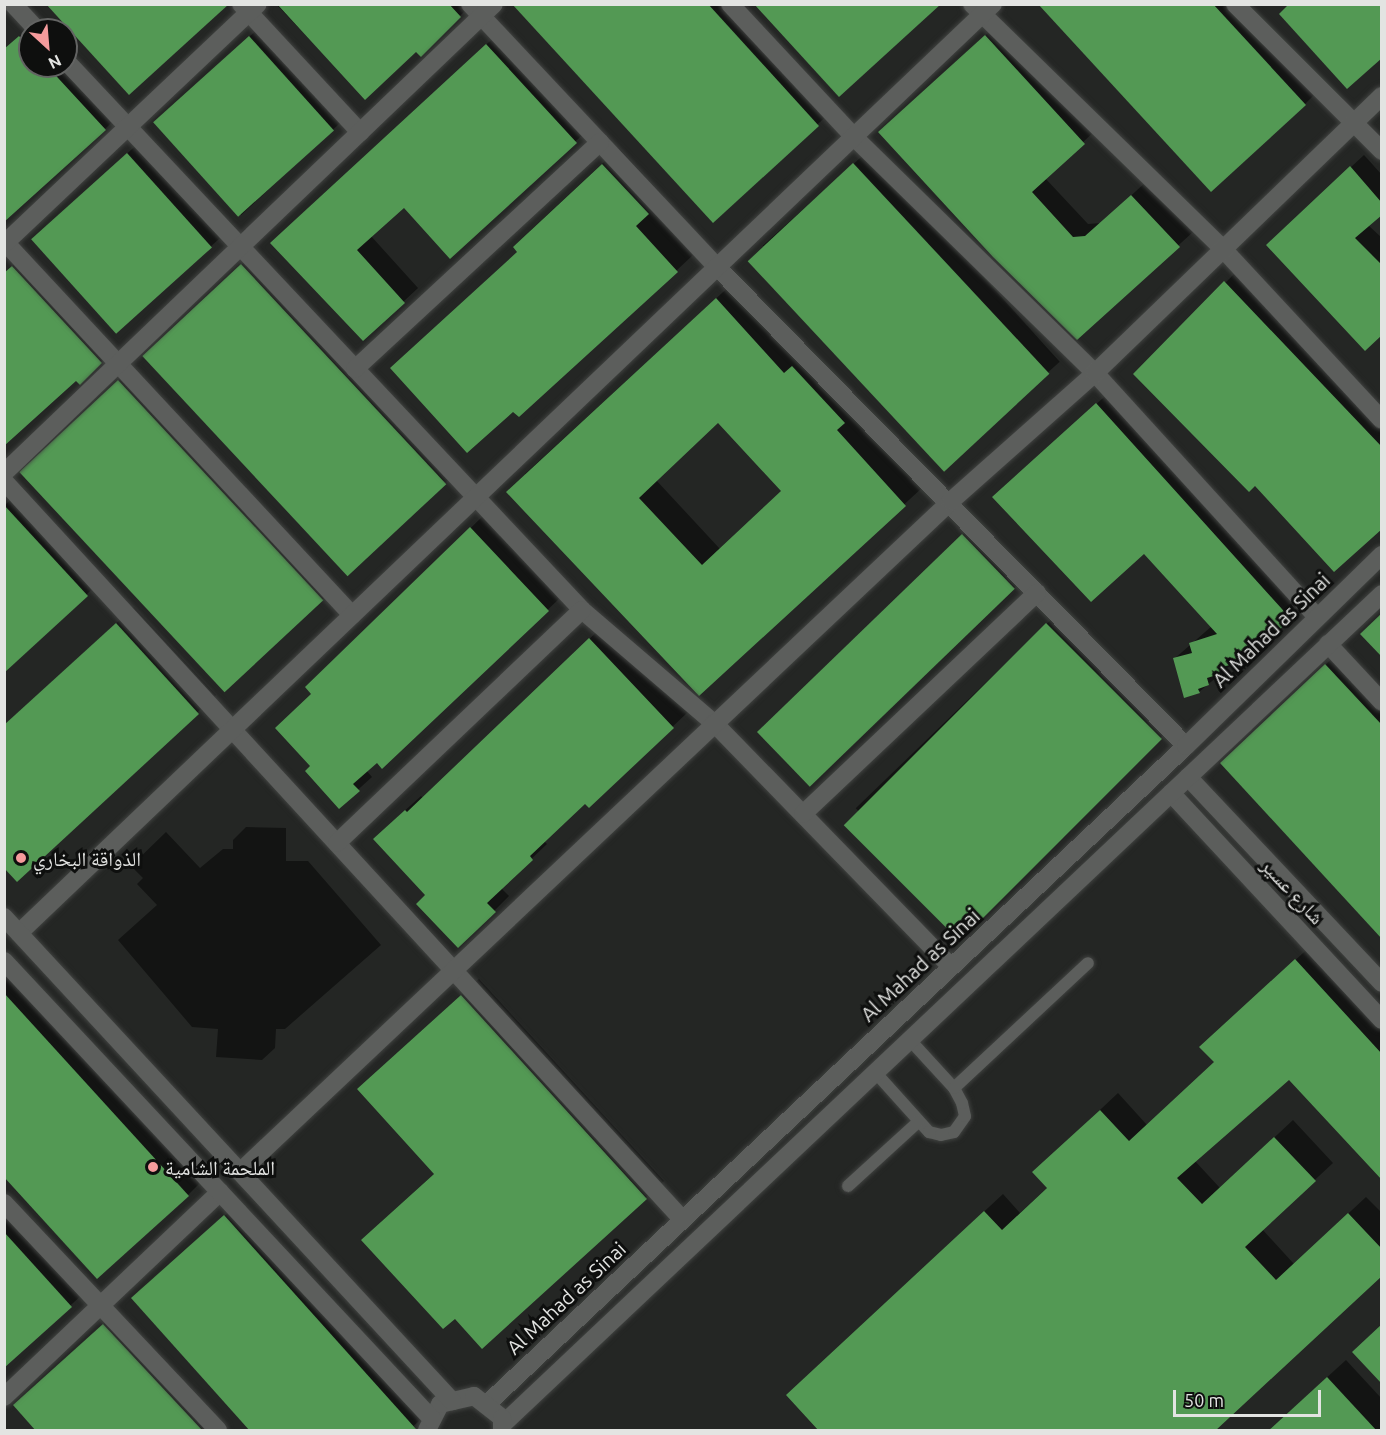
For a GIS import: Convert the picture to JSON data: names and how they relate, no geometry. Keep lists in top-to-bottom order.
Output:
{
  "streets": {
    "street": ["Al Mahad as Sinai", "شارع عسير"]
  },
  "places": ["الذواقة البخاري", "الملحمة الشامية"],
  "scale_bar": "50 m",
  "north": "bottom right"
}
